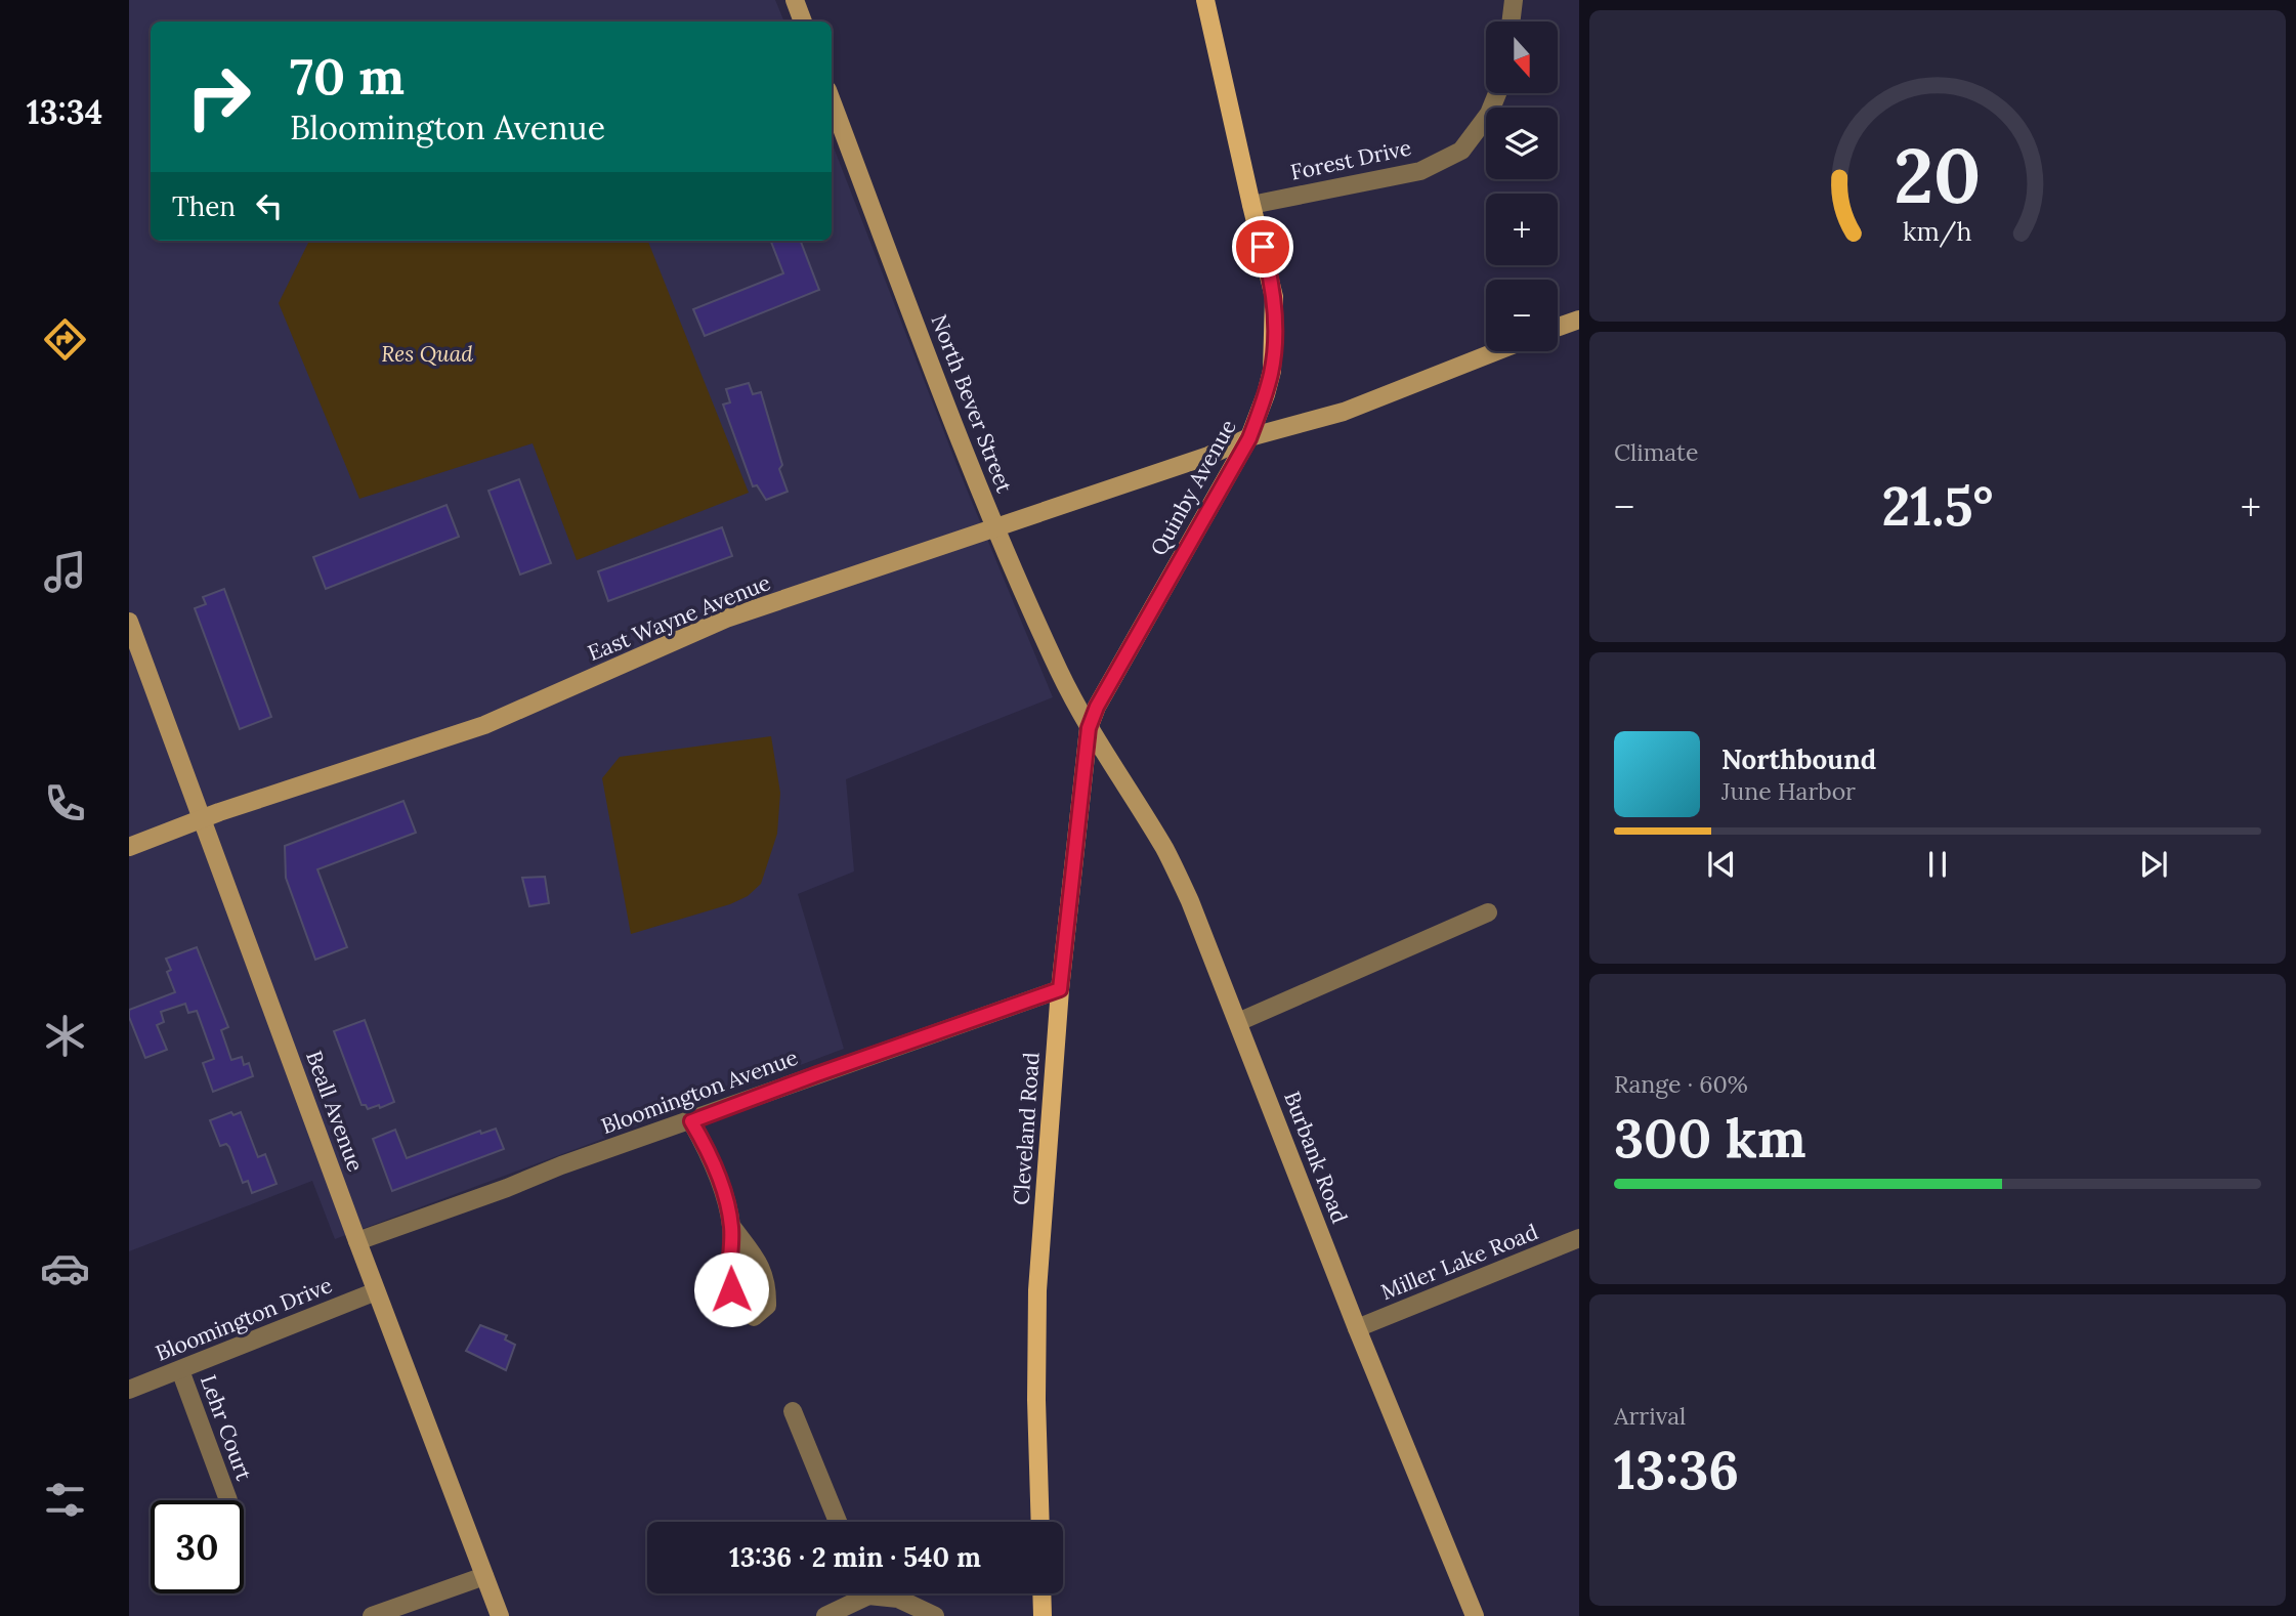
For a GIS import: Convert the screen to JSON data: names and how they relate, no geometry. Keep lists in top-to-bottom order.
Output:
{
  "streets": {
    "main road": ["Quinby Avenue", "Cleveland Road"],
    "street": [
      "Forest Drive",
      "North Bever Street",
      "East Wayne Avenue",
      "Bloomington Avenue",
      "Beall Avenue",
      "Burbank Road",
      "Miller Lake Road",
      "Bloomington Drive",
      "Lehr Court"
    ]
  },
  "crossings": [
    ["Forest Drive", "Quinby Avenue"],
    ["North Bever Street", "Quinby Avenue"],
    ["North Bever Street", "East Wayne Avenue"],
    ["North Bever Street", "Cleveland Road"],
    ["North Bever Street", "Burbank Road"],
    ["Quinby Avenue", "East Wayne Avenue"],
    ["Quinby Avenue", "Cleveland Road"],
    ["Quinby Avenue", "Burbank Road"],
    ["East Wayne Avenue", "Beall Avenue"],
    ["Bloomington Avenue", "Beall Avenue"],
    ["Bloomington Avenue", "Cleveland Road"],
    ["Beall Avenue", "Bloomington Drive"],
    ["Cleveland Road", "Burbank Road"],
    ["Burbank Road", "Miller Lake Road"],
    ["Bloomington Drive", "Lehr Court"]
  ],
  "parks": ["Res Quad"],
  "north": "bottom",
  "page": {
    "tabs": "13:34",
    "map_buttons": ["+", "−"],
    "turn": ["70 m", "Bloomington Avenue"],
    "then": "Then",
    "tile": [
      "Climate",
      ["Range · 60%", "300 km"],
      ["Arrival", "13:36"]
    ],
    "heat": ["−", "21.5°", "+"],
    "song": ["Northbound", "June Harbor"],
    "limit": "30",
    "trip": "13:36 · 2 min · 540 m",
    "gauge": ["20", "km/h"]
  }
}
